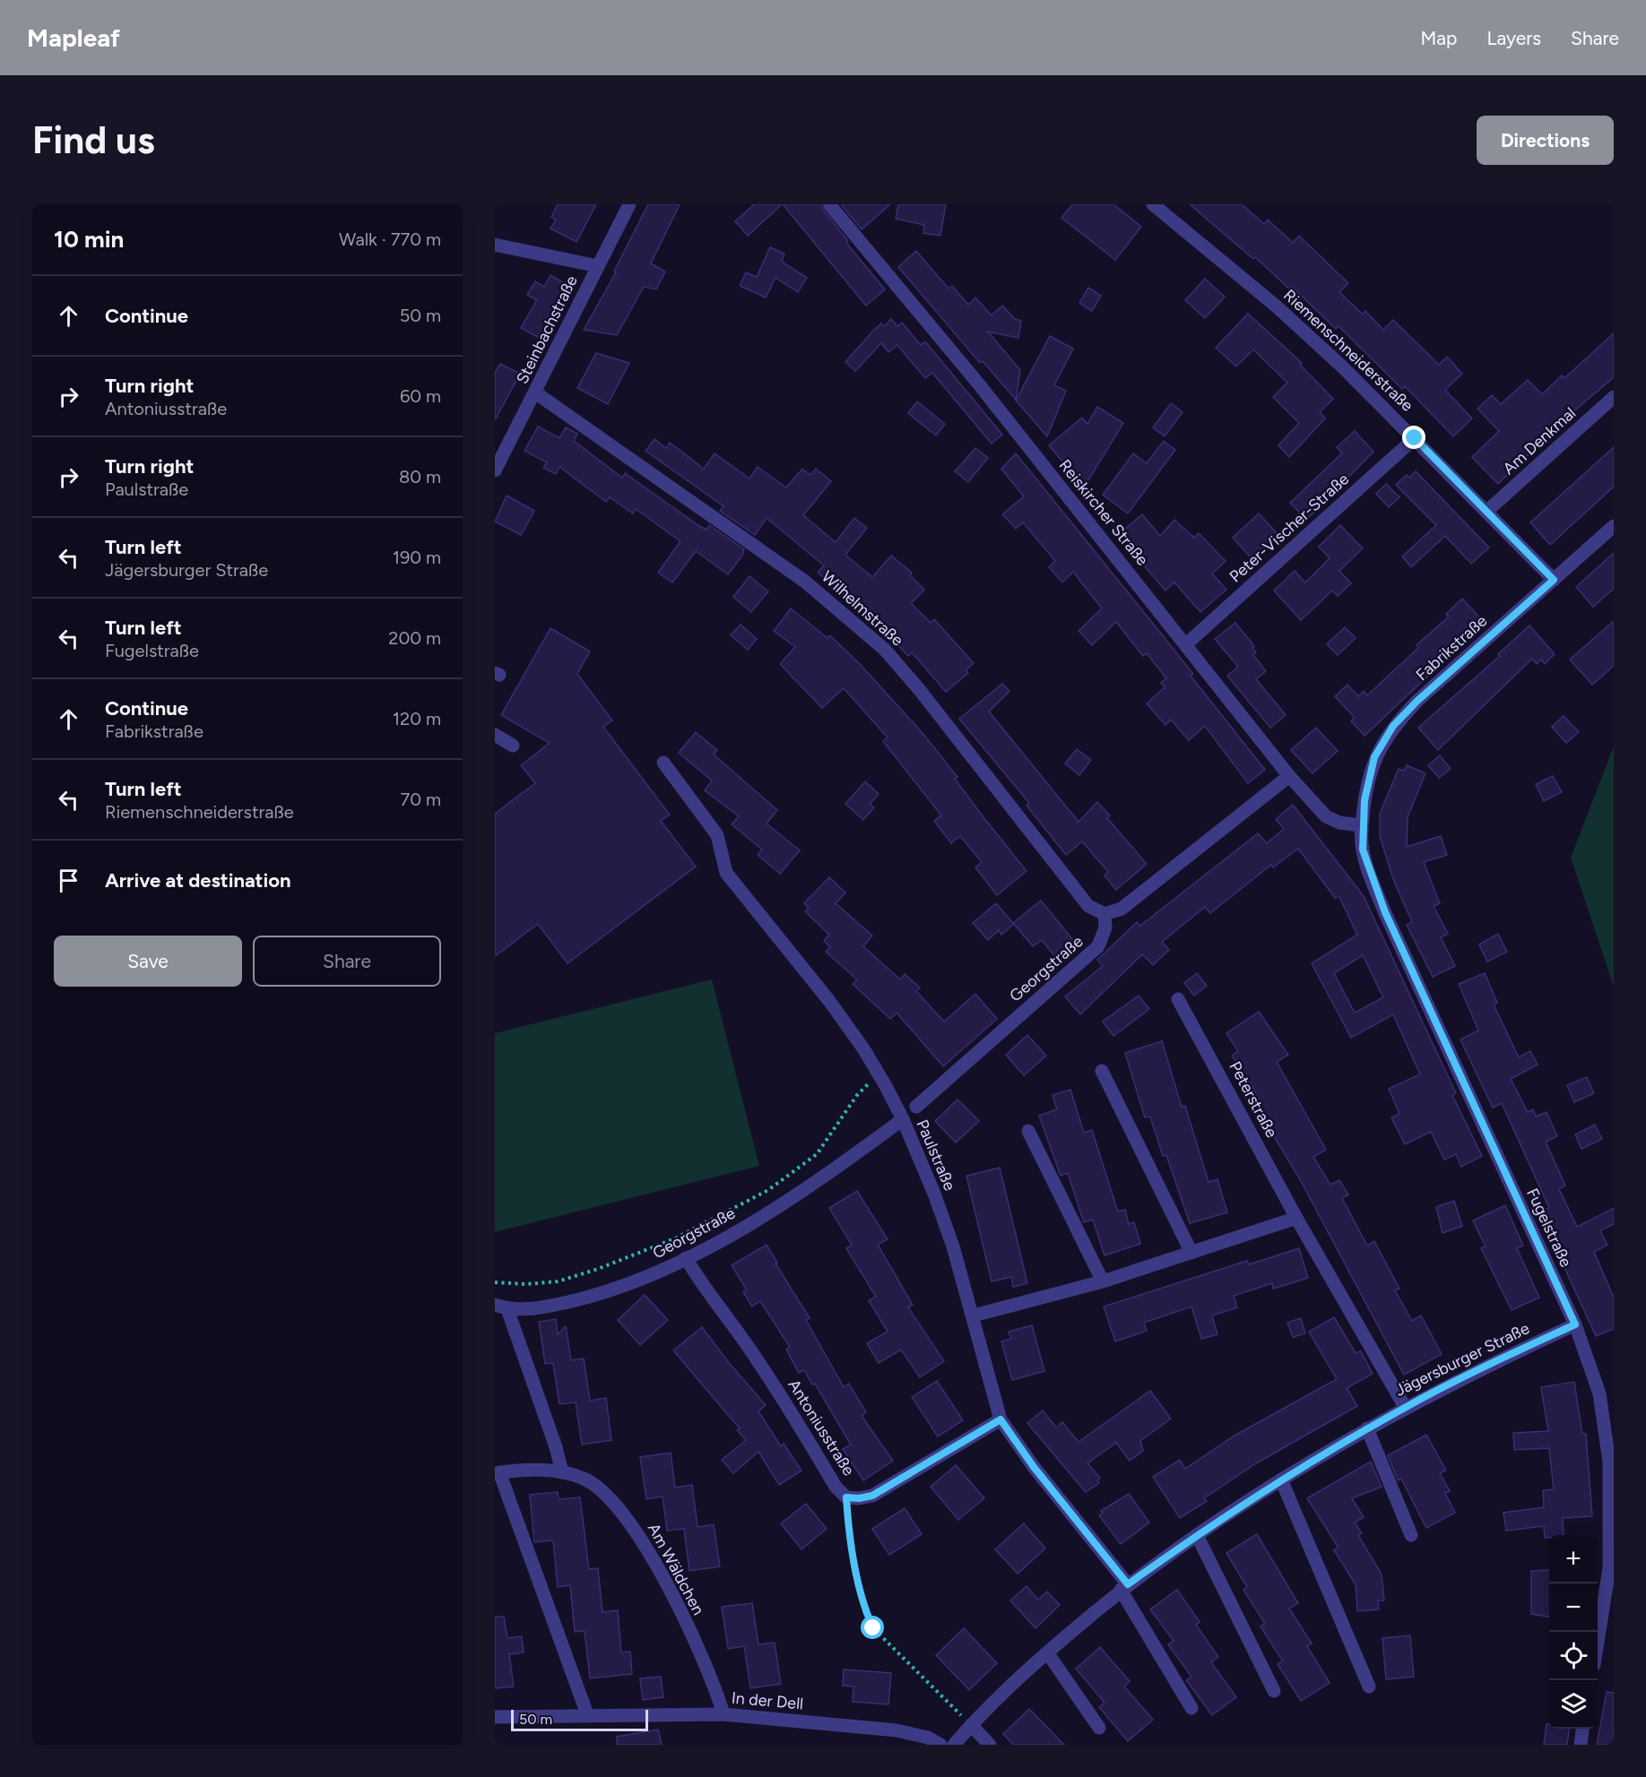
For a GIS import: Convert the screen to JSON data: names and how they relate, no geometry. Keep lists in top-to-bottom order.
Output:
{
  "streets": {
    "street": [
      "Steinbachstraße",
      "Riemenschneiderstraße",
      "Am Denkmal",
      "Reiskircher Straße",
      "Peter-Vischer-Straße",
      "Wilhelmstraße",
      "Fabrikstraße",
      "Georgstraße",
      "Peterstraße",
      "Paulstraße",
      "Fugelstraße",
      "Jägersburger Straße",
      "Antoniusstraße",
      "Am Wäldchen",
      "In der Dell"
    ]
  },
  "crossings": [
    ["Steinbachstraße", "Wilhelmstraße"],
    ["Riemenschneiderstraße", "Am Denkmal"],
    ["Riemenschneiderstraße", "Peter-Vischer-Straße"],
    ["Riemenschneiderstraße", "Fabrikstraße"],
    ["Reiskircher Straße", "Peter-Vischer-Straße"],
    ["Reiskircher Straße", "Fabrikstraße"],
    ["Reiskircher Straße", "Fugelstraße"],
    ["Wilhelmstraße", "Georgstraße"],
    ["Fabrikstraße", "Fugelstraße"],
    ["Georgstraße", "Paulstraße"],
    ["Georgstraße", "Antoniusstraße"],
    ["Peterstraße", "Jägersburger Straße"],
    ["Paulstraße", "Jägersburger Straße"],
    ["Paulstraße", "Antoniusstraße"],
    ["Fugelstraße", "Jägersburger Straße"],
    ["Am Wäldchen", "In der Dell"]
  ],
  "scale_bar": "50 m",
  "page": {
    "header": "Mapleaf",
    "nav": ["Map", "Layers", "Share"],
    "buttons": [
      "Directions",
      ["Save", "Share"]
    ],
    "title": "Find us",
    "heading": ["10 min", "Walk · 770 m"],
    "list": [
      ["Continue", "50 m"],
      ["Turn right", "Antoniusstraße", "60 m"],
      ["Turn right", "Paulstraße", "80 m"],
      ["Turn left", "Jägersburger Straße", "190 m"],
      ["Turn left", "Fugelstraße", "200 m"],
      ["Continue", "Fabrikstraße", "120 m"],
      ["Turn left", "Riemenschneiderstraße", "70 m"],
      "Arrive at destination"
    ],
    "map_buttons": ["+", "−"],
    "scale": "50 m"
  }
}
